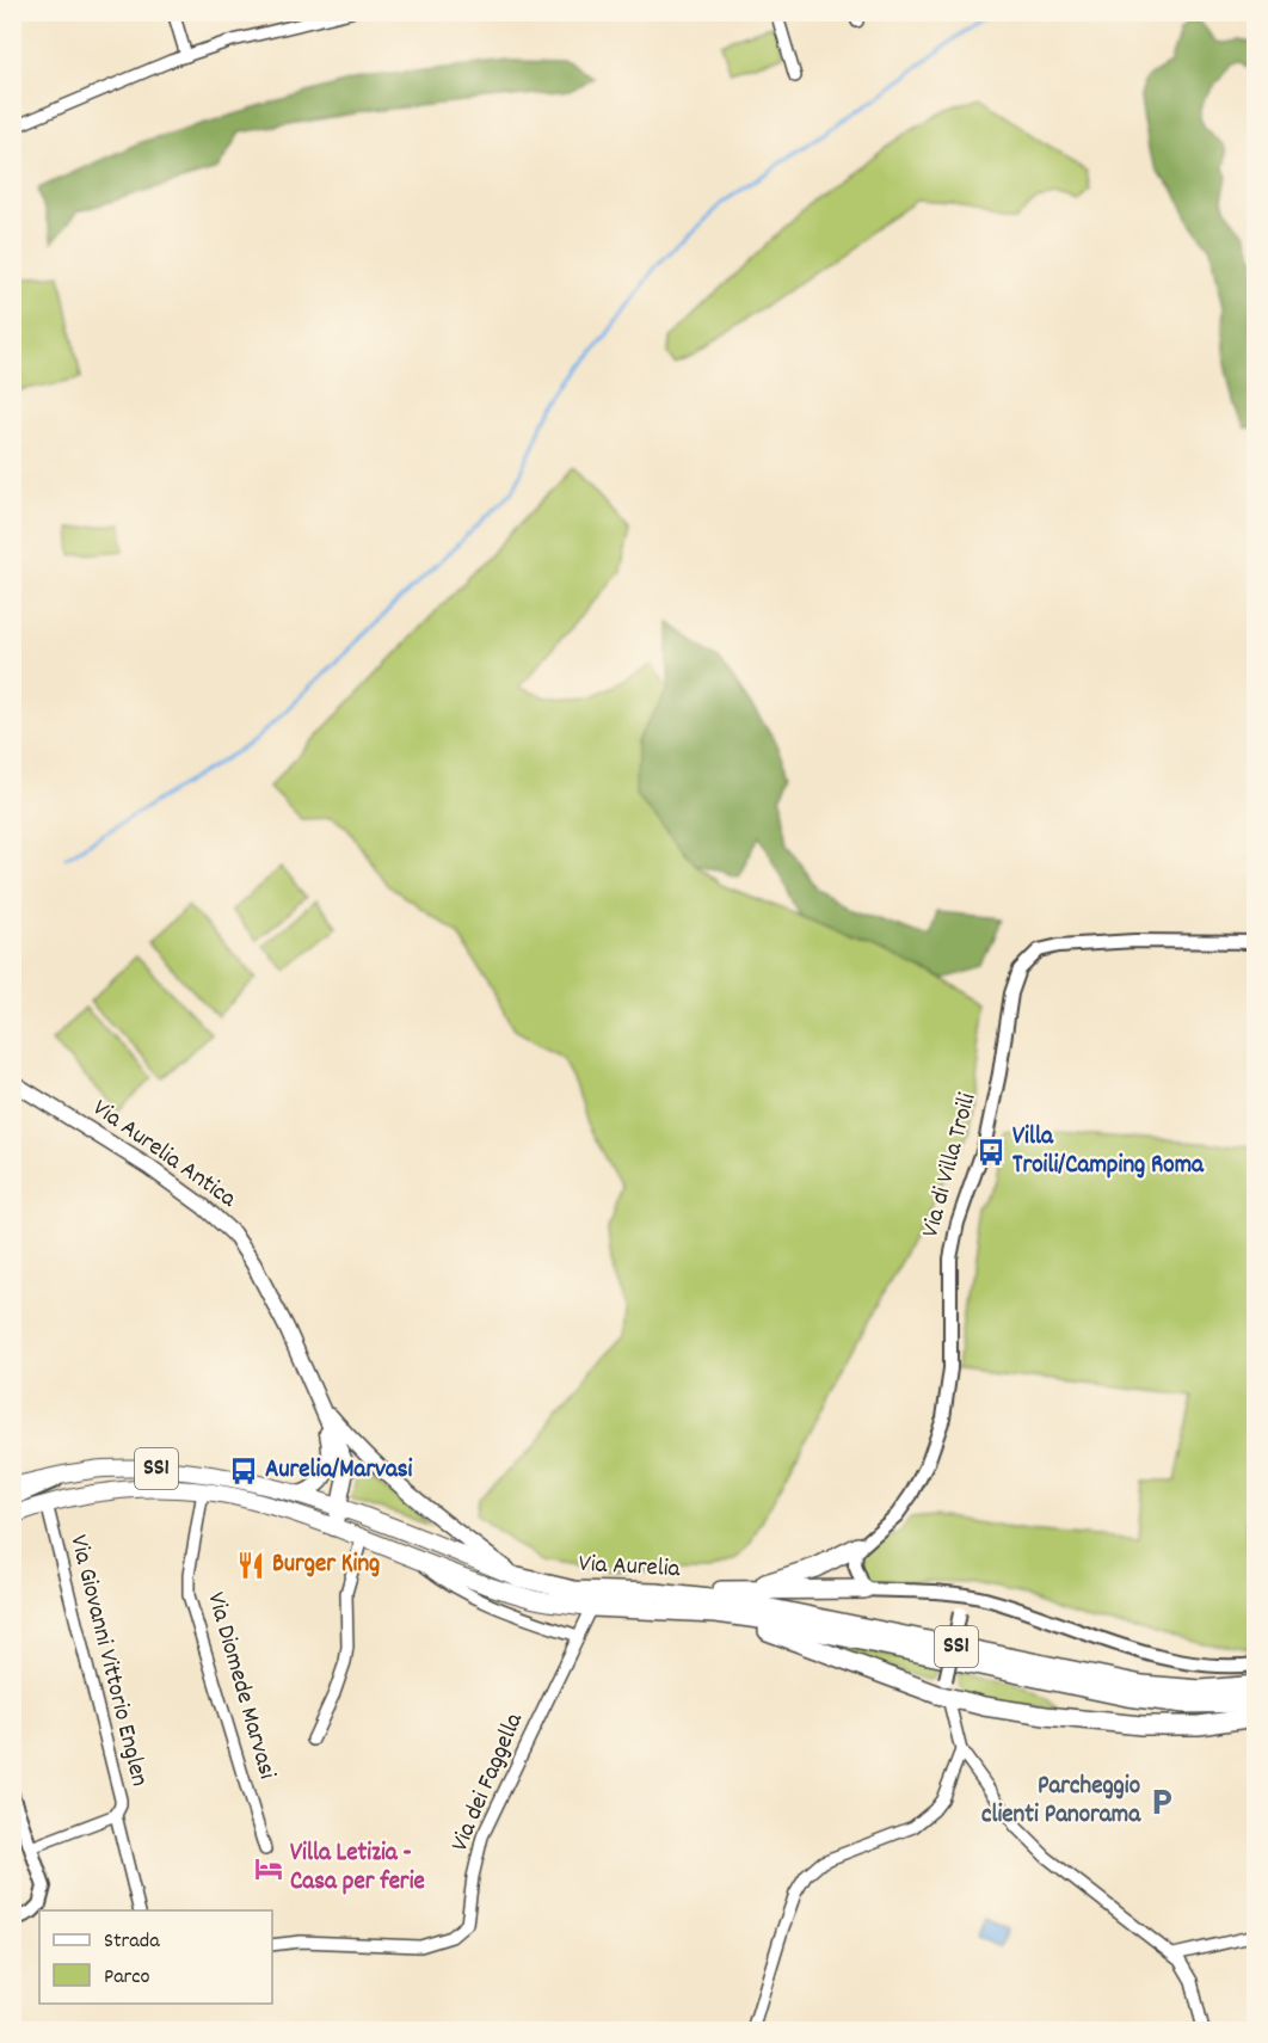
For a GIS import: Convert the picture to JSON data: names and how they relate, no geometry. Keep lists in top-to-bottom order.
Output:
{
  "streets": {
    "highway": ["SS1", "Via Aurelia"],
    "main road": ["Via Aurelia Antica"],
    "street": [
      "Via di Villa Troili",
      "Via Giovanni Vittorio Englen",
      "Via Diomede Marvasi",
      "Via dei Faggella"
    ]
  },
  "crossings": [
    ["Via Aurelia", "Via Giovanni Vittorio Englen"],
    ["Via Aurelia", "Via Diomede Marvasi"],
    ["Via Aurelia", "Via dei Faggella"]
  ],
  "places": {
    "bus stop": ["Villa Troili/Camping Roma", "Aurelia/Marvasi"],
    "restaurant": ["Burger King"],
    "parking": ["Parcheggio clienti Panorama"],
    "hotel": ["Villa Letizia - Casa per ferie"]
  },
  "legend": ["Strada", "Parco"]
}
